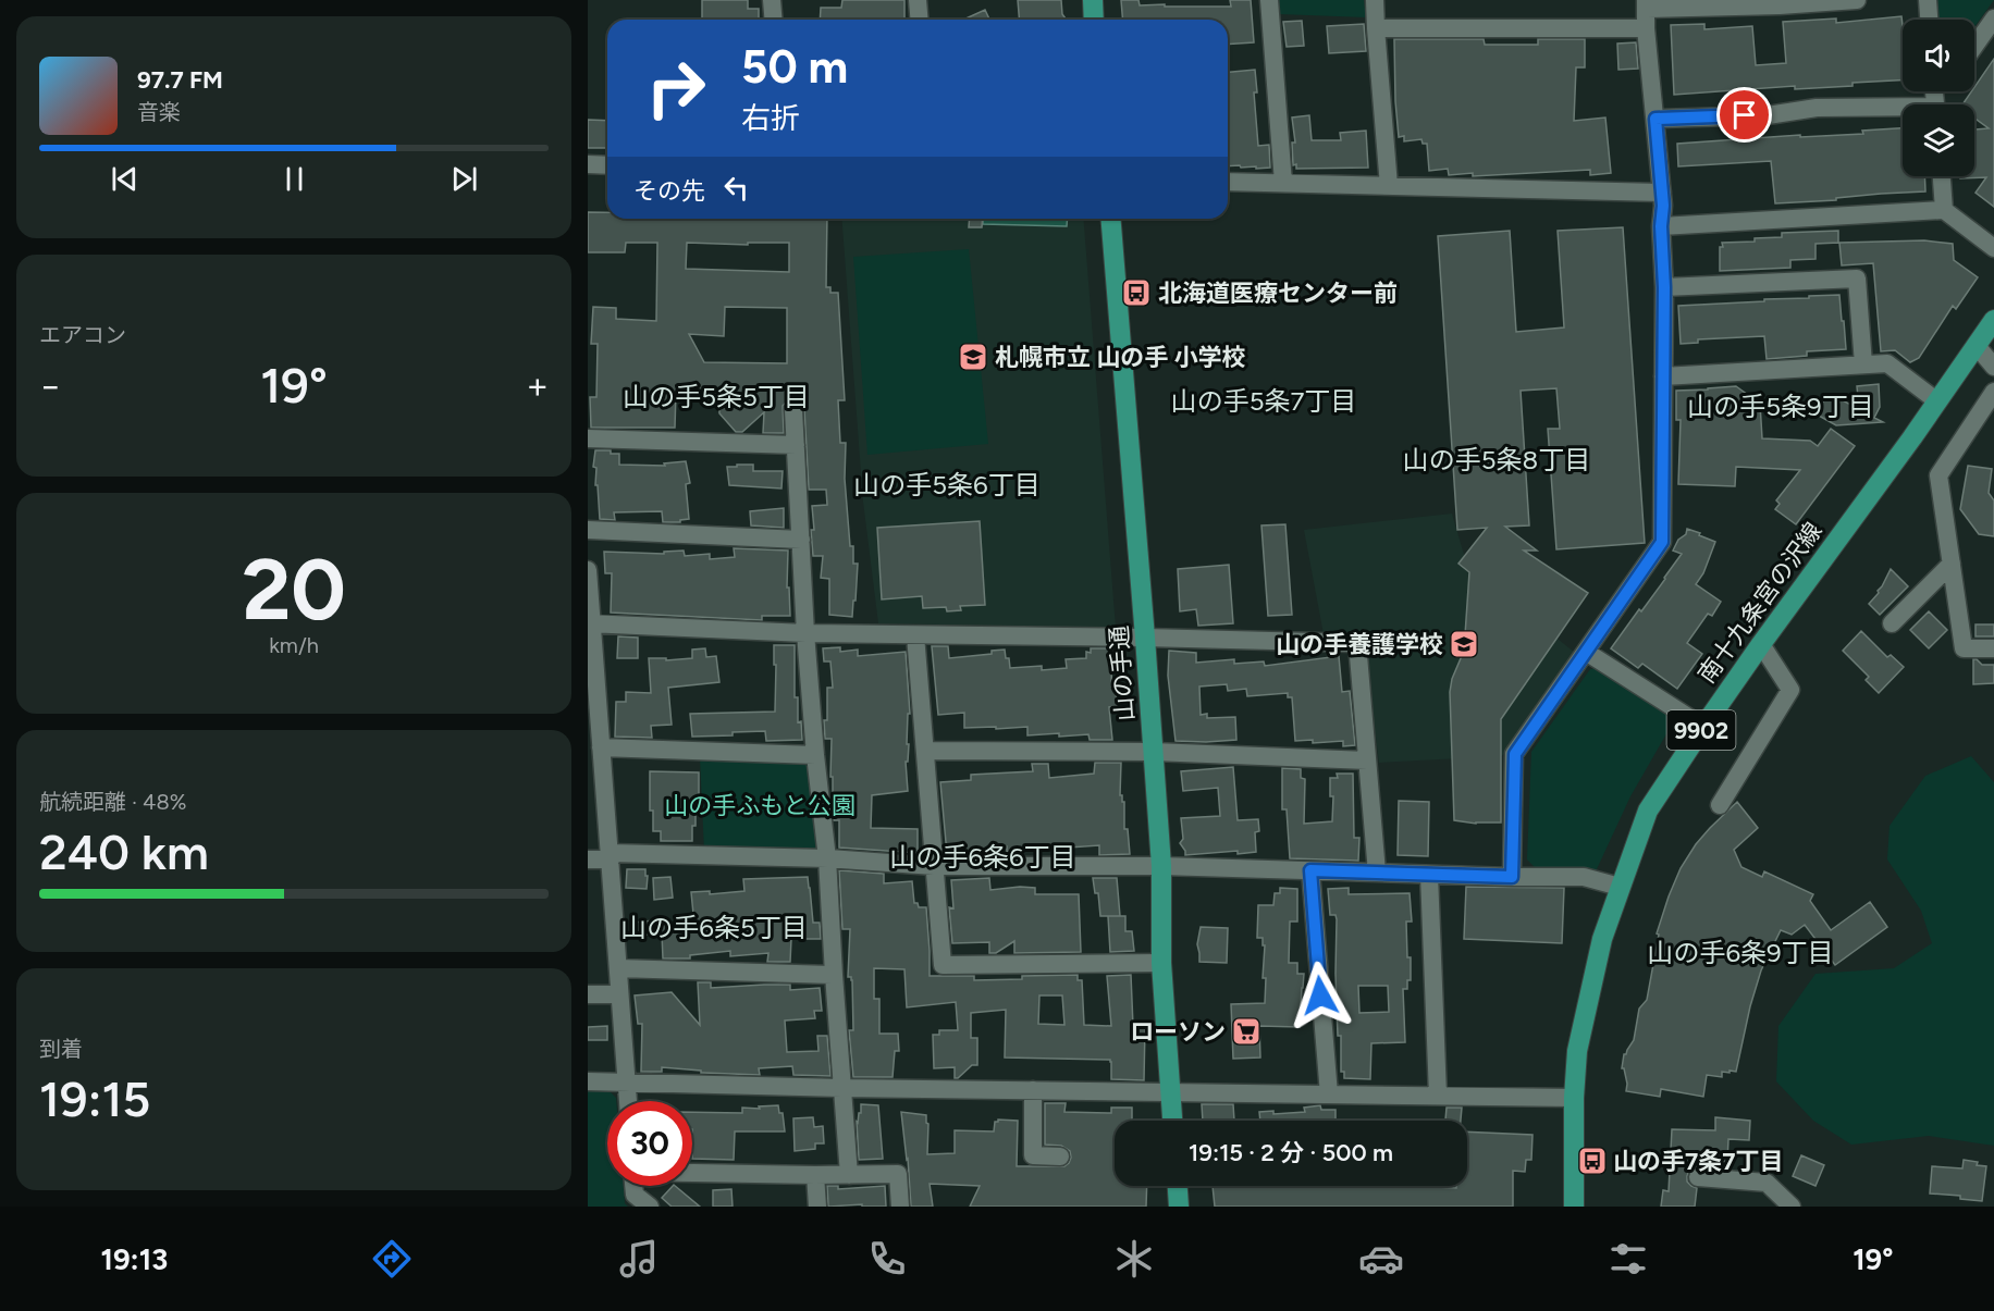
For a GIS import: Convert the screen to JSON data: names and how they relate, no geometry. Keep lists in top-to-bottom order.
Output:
{
  "streets": {
    "main road": ["南十九条宮の沢線", "山の手通", "9902"]
  },
  "districts": [
    "山の手5条5丁目",
    "山の手5条7丁目",
    "山の手5条9丁目",
    "山の手5条8丁目",
    "山の手5条6丁目",
    "山の手6条6丁目",
    "山の手6条5丁目",
    "山の手6条9丁目"
  ],
  "parks": ["山の手ふもと公園"],
  "places": {
    "bus stop": ["北海道医療センター前", "山の手7条7丁目"],
    "school or university": ["札幌市立 山の手 小学校", "山の手養護学校"],
    "supermarket": ["ローソン"]
  },
  "page": {
    "turn": ["50 m", "右折"],
    "song": ["97.7 FM", "音楽"],
    "then": "その先",
    "tile": [
      "エアコン",
      ["20", "km/h"],
      ["航続距離 · 48%", "240 km"],
      ["到着", "19:15"]
    ],
    "heat": ["−", "19°", "+"],
    "limit": "30",
    "trip": "19:15 · 2 分 · 500 m",
    "tabs": ["19:13", "19°"]
  }
}
